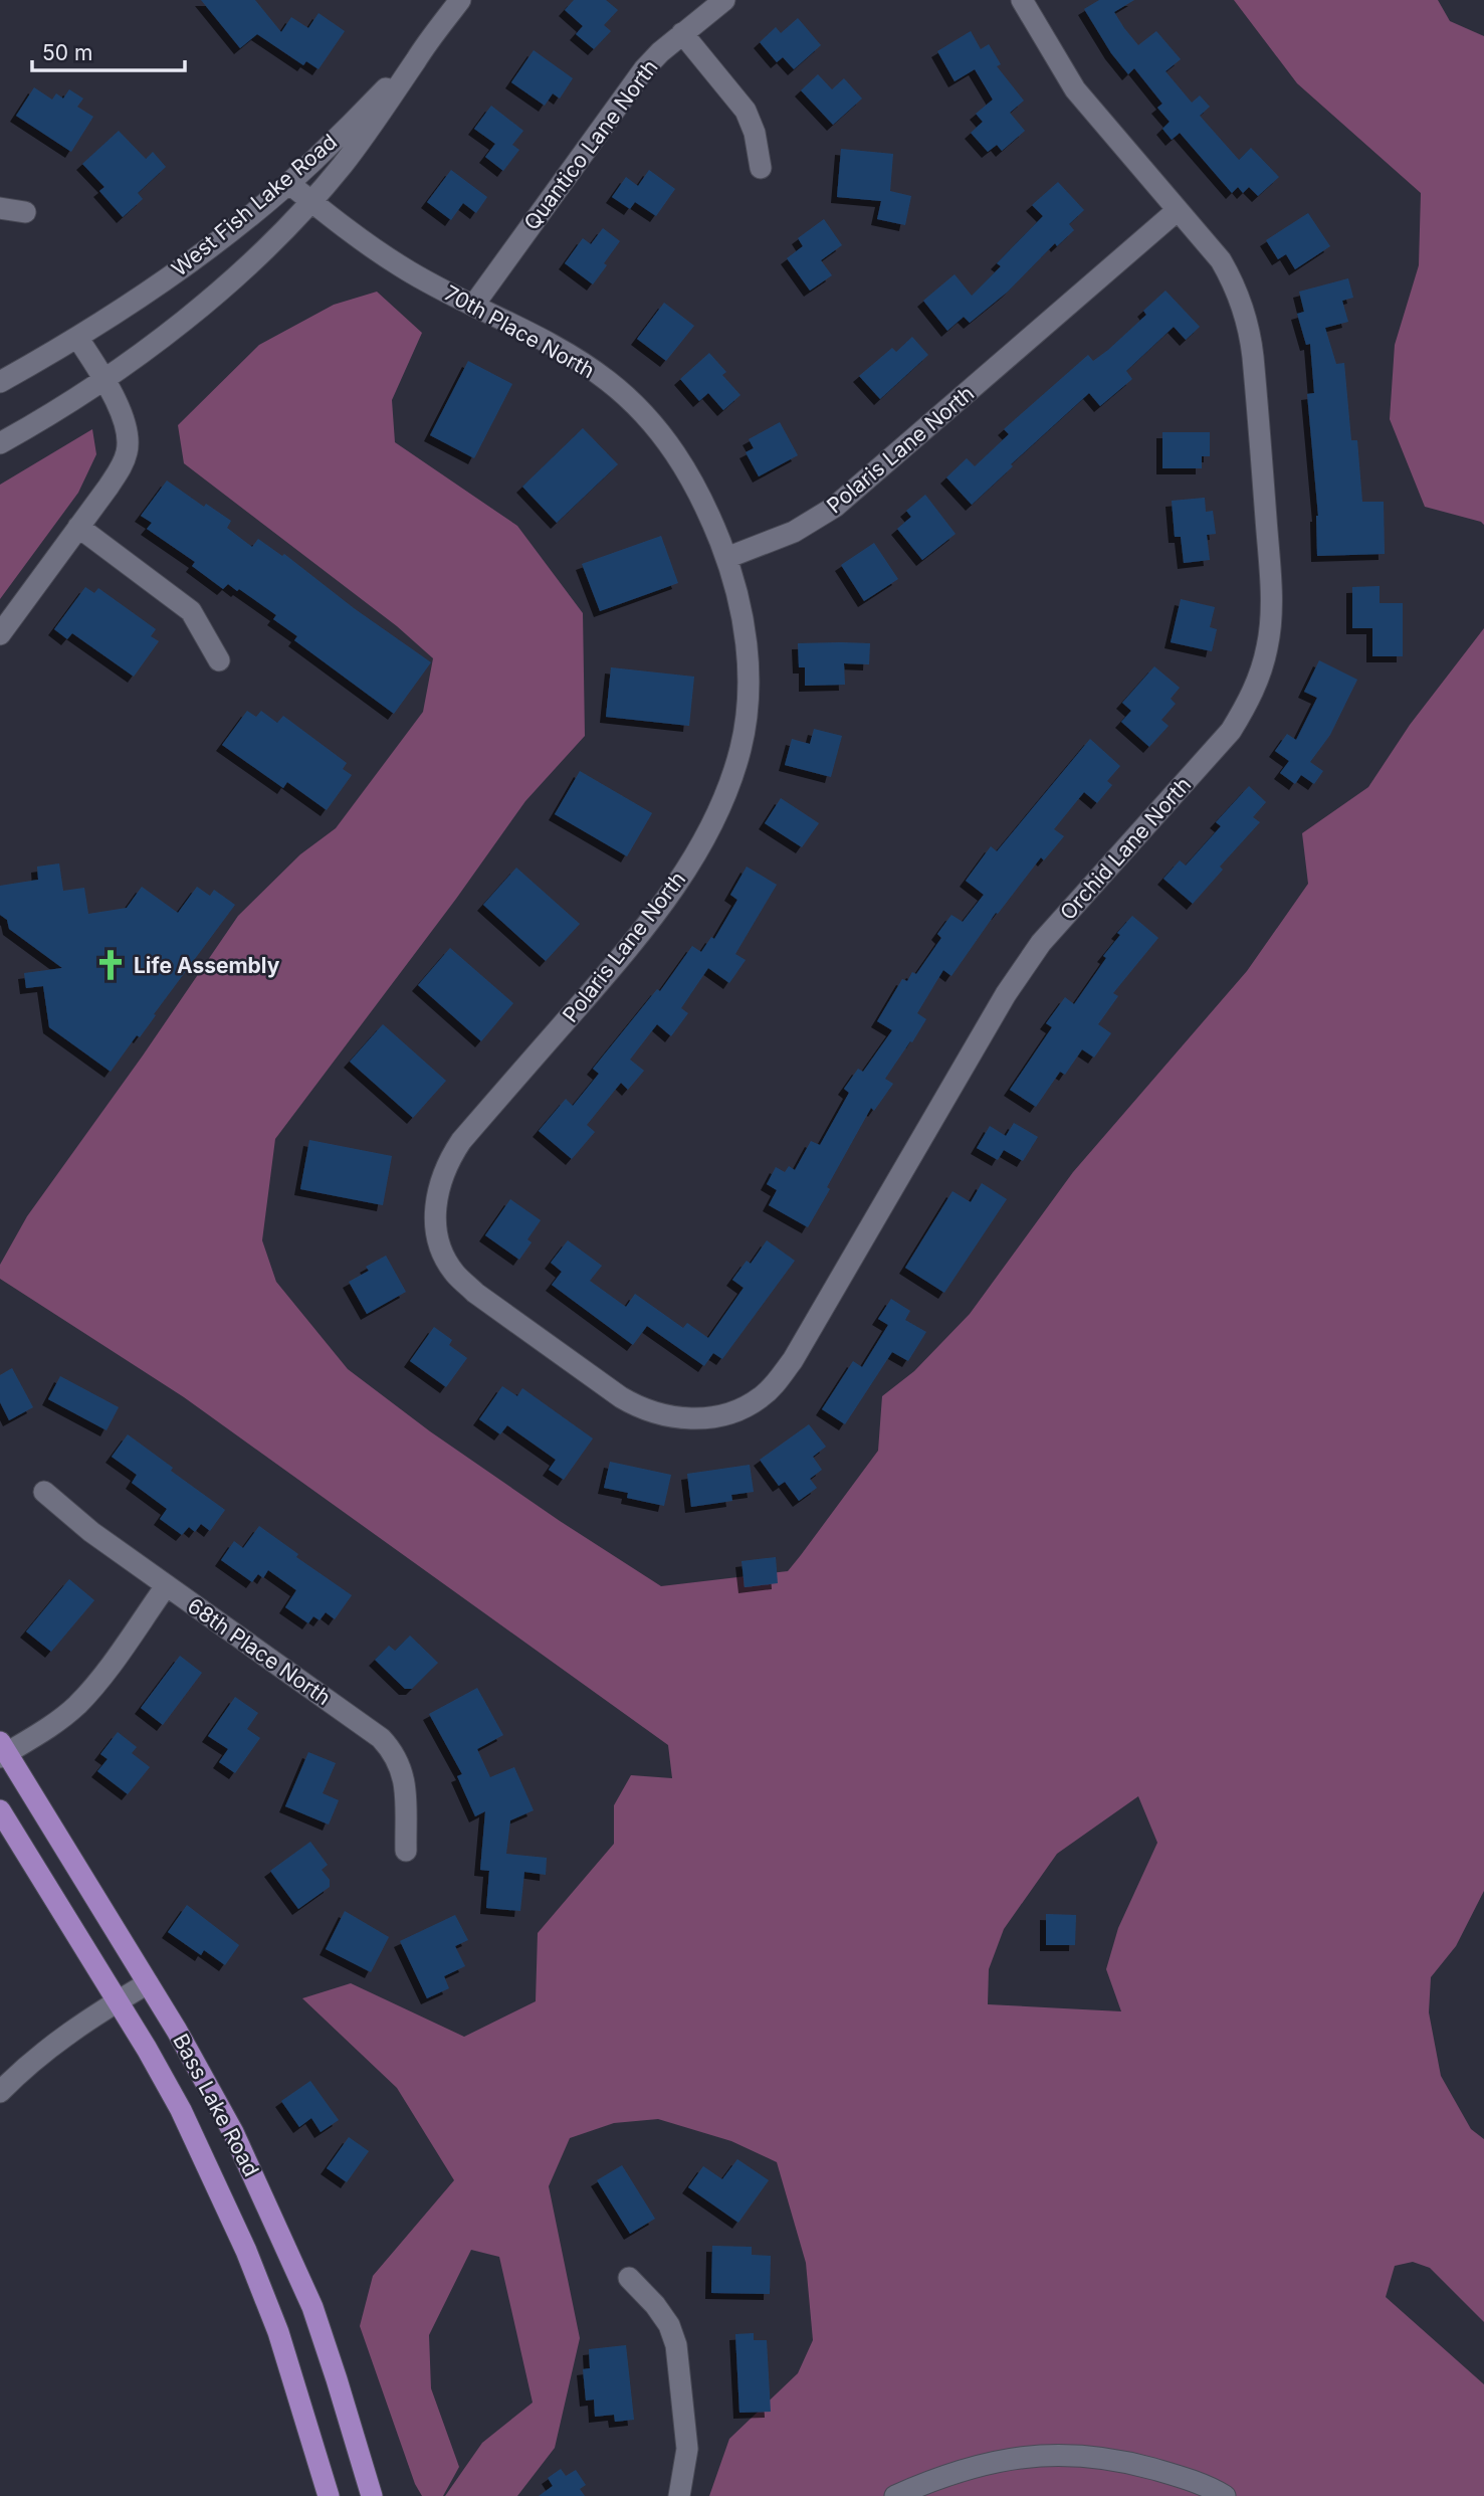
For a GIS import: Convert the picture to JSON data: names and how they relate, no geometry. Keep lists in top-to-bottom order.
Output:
{
  "streets": {
    "main road": ["Bass Lake Road"],
    "street": [
      "Quantico Lane North",
      "West Fish Lake Road",
      "70th Place North",
      "Polaris Lane North",
      "Orchid Lane North",
      "68th Place North"
    ]
  },
  "crossings": [
    ["Quantico Lane North", "70th Place North"],
    ["West Fish Lake Road", "70th Place North"],
    ["70th Place North", "Polaris Lane North"],
    ["Polaris Lane North", "Orchid Lane North"]
  ],
  "places": {
    "church": ["Life Assembly"]
  },
  "scale_bar": "50 m"
}
